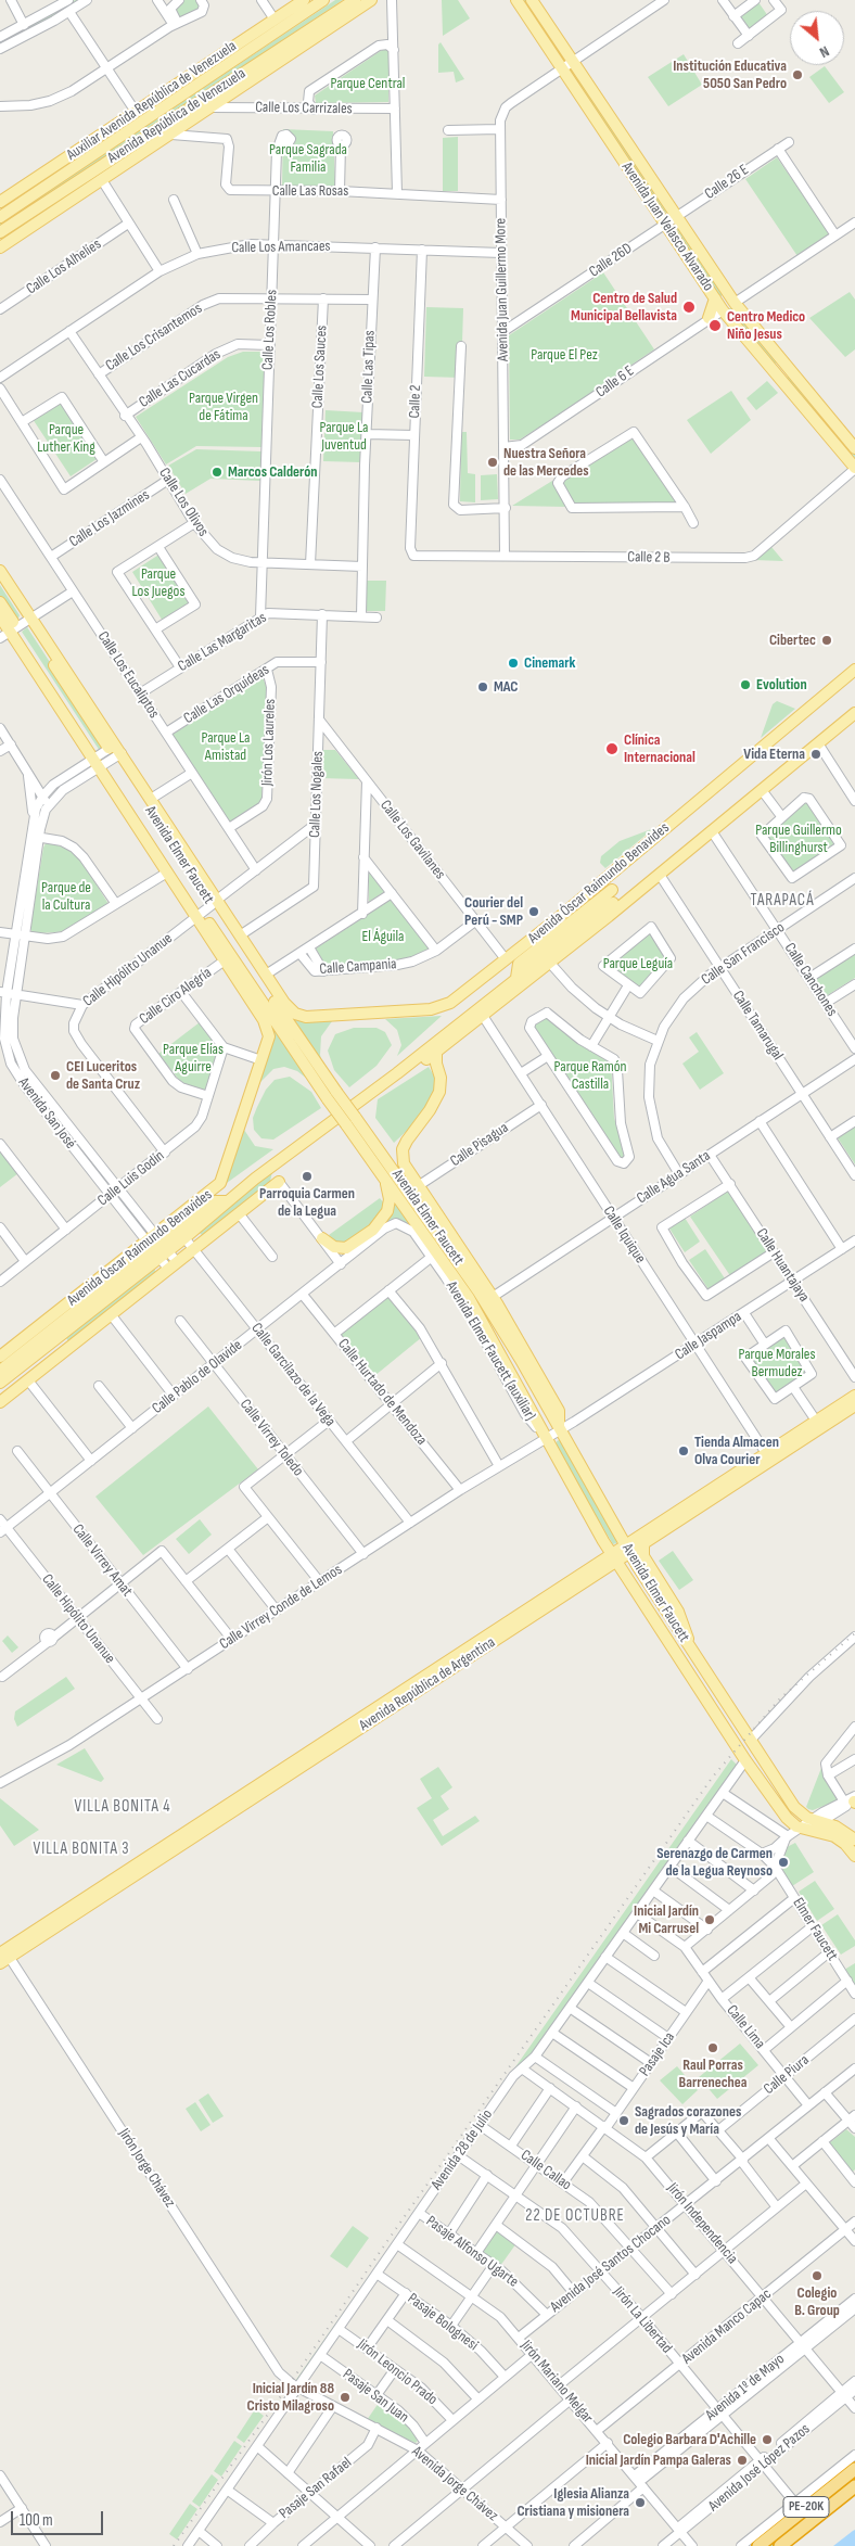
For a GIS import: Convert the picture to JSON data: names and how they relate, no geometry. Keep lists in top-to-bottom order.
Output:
{
  "streets": {
    "highway": ["PE-20K"],
    "main road": [
      "Auxiliar Avenida República de Venezuela",
      "Avenida República de Venezuela",
      "Avenida Juan Velasco Alvarado",
      "Avenida Elmer Faucett",
      "Avenida Óscar Raimundo Benavides",
      "Avenida Elmer Faucett (auxiliar)",
      "Avenida República de Argentina"
    ],
    "street": [
      "Calle Los Carrizales",
      "Calle 26 E",
      "Calle Las Rosas",
      "Calle Los Amancaes",
      "Calle 26D",
      "Calle Los Alhelíes",
      "Avenida Juan Guillermo More",
      "Calle Los Robles",
      "Calle Los Crisantemos",
      "Calle Los Sauces",
      "Calle Las Tipas",
      "Calle Las Cucardas",
      "Calle 6 E",
      "Calle 2",
      "Calle Los Olivos",
      "Calle Los Jazmines",
      "Calle 2 B",
      "Calle Las Margaritas",
      "Calle Los Eucaliptos",
      "Calle Las Orquídeas",
      "Jirón Los Laureles",
      "Calle Los Nogales",
      "Calle Los Gavilanes",
      "Calle San Francisco",
      "Calle Campania",
      "Calle Hipólito Unanue",
      "Calle Canchones",
      "Calle Ciro Alegría",
      "Calle Tamarugal",
      "Avenida San José",
      "Calle Pisagua",
      "Calle Agua Santa",
      "Calle Luis Godín",
      "Calle Iquique",
      "Calle Huantajaya",
      "Calle Jaspampa",
      "Calle Garcilazo de la Vega",
      "Calle Pablo de Olavide",
      "Calle Hurtado de Mendoza",
      "Calle Virrey Toledo",
      "Calle Virrey Amat",
      "Calle Virrey Conde de Lemos",
      "Elmer Faucett",
      "Calle Lima",
      "Pasaje Ica",
      "Calle Piura",
      "Avenida 28 de Julio",
      "Jirón Jorge Chávez",
      "Calle Callao",
      "Jirón Independencia",
      "Pasaje Alfonso Ugarte",
      "Avenida José Santos Chocano",
      "Jirón La Libertad",
      "Pasaje Bolognesi",
      "Avenida Manco Capac",
      "Jirón Leoncio Prado",
      "Jirón Mariano Melgar",
      "Avenida 1º de Mayo",
      "Pasaje San Juan",
      "Avenida José López Pazos",
      "Avenida Jorge Chávez",
      "Pasaje San Rafael"
    ]
  },
  "crossings": [
    ["Calle 26 E", "Avenida Juan Velasco Alvarado"],
    ["Calle 26 E", "Calle 26D"],
    ["Calle Las Rosas", "Avenida Juan Guillermo More"],
    ["Calle Las Rosas", "Calle Los Robles"],
    ["Avenida Juan Velasco Alvarado", "Calle 26D"],
    ["Avenida Juan Velasco Alvarado", "Avenida Juan Guillermo More"],
    ["Avenida Juan Velasco Alvarado", "Calle 2 B"],
    ["Calle Los Amancaes", "Avenida Juan Guillermo More"],
    ["Calle Los Amancaes", "Calle Los Robles"],
    ["Calle Los Amancaes", "Calle Las Tipas"],
    ["Calle Los Amancaes", "Calle 2"],
    ["Calle Los Amancaes", "Calle Los Olivos"],
    ["Calle 26D", "Avenida Juan Guillermo More"],
    ["Avenida Juan Guillermo More", "Calle 6 E"],
    ["Avenida Juan Guillermo More", "Calle 2 B"],
    ["Calle Los Robles", "Calle Los Crisantemos"],
    ["Calle Los Robles", "Calle Las Cucardas"],
    ["Calle Los Robles", "Calle Los Olivos"],
    ["Calle Los Robles", "Calle Las Margaritas"],
    ["Calle Los Crisantemos", "Calle Los Sauces"],
    ["Calle Los Crisantemos", "Calle Las Tipas"],
    ["Calle Los Crisantemos", "Calle Los Olivos"],
    ["Calle Los Sauces", "Calle Los Olivos"],
    ["Calle Las Tipas", "Calle Los Olivos"],
    ["Calle Las Tipas", "Calle Las Margaritas"],
    ["Calle Las Cucardas", "Calle Los Olivos"],
    ["Calle 2", "Calle 2 B"],
    ["Calle Los Olivos", "Calle Los Jazmines"],
    ["Calle Los Jazmines", "Calle Los Eucaliptos"],
    ["Calle Las Margaritas", "Calle Los Eucaliptos"],
    ["Calle Las Margaritas", "Calle Los Nogales"],
    ["Calle Los Eucaliptos", "Calle Las Orquídeas"],
    ["Calle Los Eucaliptos", "Jirón Los Laureles"],
    ["Calle Los Eucaliptos", "Calle Hipólito Unanue"],
    ["Calle Las Orquídeas", "Jirón Los Laureles"],
    ["Calle Las Orquídeas", "Calle Los Nogales"],
    ["Calle Los Nogales", "Calle Los Gavilanes"],
    ["Calle Los Nogales", "Avenida Elmer Faucett"],
    ["Calle Los Nogales", "Calle Hipólito Unanue"],
    ["Calle Los Gavilanes", "Avenida Óscar Raimundo Benavides"],
    ["Calle Los Gavilanes", "Calle Campania"],
    ["Avenida Elmer Faucett", "Avenida Óscar Raimundo Benavides"],
    ["Avenida Elmer Faucett", "Calle Hipólito Unanue"],
    ["Avenida Elmer Faucett", "Calle Ciro Alegría"],
    ["Avenida Elmer Faucett", "Avenida San José"],
    ["Avenida Elmer Faucett", "Calle Agua Santa"],
    ["Avenida Elmer Faucett", "Calle Jaspampa"],
    ["Avenida Elmer Faucett", "Avenida Elmer Faucett (auxiliar)"],
    ["Avenida Elmer Faucett", "Calle Virrey Conde de Lemos"],
    ["Avenida Elmer Faucett", "Avenida República de Argentina"],
    ["Avenida Elmer Faucett", "Avenida 28 de Julio"],
    ["Avenida Óscar Raimundo Benavides", "Calle Canchones"],
    ["Avenida Óscar Raimundo Benavides", "Calle Tamarugal"],
    ["Avenida Óscar Raimundo Benavides", "Avenida San José"],
    ["Avenida Óscar Raimundo Benavides", "Calle Iquique"],
    ["Avenida Óscar Raimundo Benavides", "Avenida Elmer Faucett (auxiliar)"],
    ["Avenida Óscar Raimundo Benavides", "Calle Garcilazo de la Vega"],
    ["Calle San Francisco", "Calle Canchones"],
    ["Calle San Francisco", "Calle Tamarugal"],
    ["Calle San Francisco", "Calle Agua Santa"],
    ["Calle Hipólito Unanue", "Calle Luis Godín"],
    ["Calle Hipólito Unanue", "Calle Pablo de Olavide"],
    ["Calle Hipólito Unanue", "Calle Virrey Conde de Lemos"],
    ["Calle Ciro Alegría", "Calle Luis Godín"],
    ["Calle Tamarugal", "Calle Agua Santa"],
    ["Avenida San José", "Calle Luis Godín"],
    ["Calle Pisagua", "Calle Iquique"],
    ["Calle Pisagua", "Avenida Elmer Faucett (auxiliar)"],
    ["Calle Agua Santa", "Calle Iquique"],
    ["Calle Agua Santa", "Calle Huantajaya"],
    ["Calle Agua Santa", "Avenida Elmer Faucett (auxiliar)"],
    ["Calle Iquique", "Calle Jaspampa"],
    ["Calle Iquique", "Avenida República de Argentina"],
    ["Calle Huantajaya", "Calle Jaspampa"],
    ["Calle Jaspampa", "Avenida Elmer Faucett (auxiliar)"],
    ["Calle Jaspampa", "Calle Virrey Conde de Lemos"],
    ["Avenida Elmer Faucett (auxiliar)", "Calle Pablo de Olavide"],
    ["Avenida Elmer Faucett (auxiliar)", "Calle Virrey Conde de Lemos"],
    ["Calle Garcilazo de la Vega", "Calle Pablo de Olavide"],
    ["Calle Garcilazo de la Vega", "Calle Virrey Conde de Lemos"],
    ["Calle Pablo de Olavide", "Calle Hurtado de Mendoza"],
    ["Calle Pablo de Olavide", "Calle Virrey Toledo"],
    ["Calle Pablo de Olavide", "Calle Virrey Amat"],
    ["Calle Hurtado de Mendoza", "Calle Virrey Conde de Lemos"],
    ["Calle Virrey Toledo", "Calle Virrey Conde de Lemos"],
    ["Calle Virrey Amat", "Calle Virrey Conde de Lemos"],
    ["Avenida República de Argentina", "Jirón Jorge Chávez"],
    ["Elmer Faucett", "Avenida 28 de Julio"],
    ["Calle Lima", "Pasaje Ica"],
    ["Calle Lima", "Calle Piura"],
    ["Calle Lima", "Avenida José Santos Chocano"],
    ["Pasaje Ica", "Calle Callao"],
    ["Pasaje Ica", "Jirón Independencia"],
    ["Avenida 28 de Julio", "Jirón Jorge Chávez"],
    ["Avenida 28 de Julio", "Calle Callao"],
    ["Avenida 28 de Julio", "Jirón Independencia"],
    ["Avenida 28 de Julio", "Pasaje Alfonso Ugarte"],
    ["Avenida 28 de Julio", "Jirón La Libertad"],
    ["Avenida 28 de Julio", "Pasaje Bolognesi"],
    ["Avenida 28 de Julio", "Jirón Leoncio Prado"],
    ["Avenida 28 de Julio", "Jirón Mariano Melgar"],
    ["Avenida 28 de Julio", "Pasaje San Juan"],
    ["Avenida 28 de Julio", "Avenida Jorge Chávez"],
    ["Jirón Jorge Chávez", "Avenida Jorge Chávez"],
    ["Calle Callao", "Avenida José Santos Chocano"],
    ["Jirón Independencia", "Avenida José Santos Chocano"],
    ["Jirón Independencia", "Avenida Manco Capac"],
    ["Jirón Independencia", "Avenida 1º de Mayo"],
    ["Jirón Independencia", "Avenida José López Pazos"],
    ["Pasaje Alfonso Ugarte", "Avenida José Santos Chocano"],
    ["Avenida José Santos Chocano", "Jirón La Libertad"],
    ["Avenida José Santos Chocano", "Jirón Mariano Melgar"],
    ["Jirón La Libertad", "Avenida Manco Capac"],
    ["Jirón La Libertad", "Avenida 1º de Mayo"],
    ["Jirón La Libertad", "Avenida José López Pazos"],
    ["Jirón La Libertad", "PE-20K"],
    ["Avenida Manco Capac", "Jirón Mariano Melgar"],
    ["Jirón Mariano Melgar", "Avenida 1º de Mayo"],
    ["Jirón Mariano Melgar", "Avenida José López Pazos"],
    ["Avenida Jorge Chávez", "Pasaje San Rafael"]
  ],
  "districts": [
    "TARAPACÁ",
    "VILLA BONITA 4",
    "VILLA BONITA 3",
    "22 DE OCTUBRE"
  ],
  "parks": [
    "Parque Central",
    "Parque Sagrada Familia",
    "Parque El Pez",
    "Parque Virgen de Fátima",
    "Parque La Juventud",
    "Parque Luther King",
    "Parque Los Juegos",
    "Parque La Amistad",
    "Parque Guillermo Billinghurst",
    "Parque de la Cultura",
    "El Águila",
    "Parque Leguía",
    "Parque Elías Aguirre",
    "Parque Ramón Castilla",
    "Parque Morales Bermudez"
  ],
  "places": [
    "Institución Educativa 5050 San Pedro",
    "Centro de Salud Municipal Bellavista",
    "Centro Medico Niño Jesus",
    "Nuestra Señora de las Mercedes",
    "Marcos Calderón",
    "Cibertec",
    "Cinemark",
    "Evolution",
    "MAC",
    "Clínica Internacional",
    "Vida Eterna",
    "Courier del Perú - SMP",
    "CEI Luceritos de Santa Cruz",
    "Parroquia Carmen de la Legua",
    "Tienda Almacen Olva Courier",
    "Serenazgo de Carmen de la Legua Reynoso",
    "Inicial Jardín Mi Carrusel",
    "Raul Porras Barrenechea",
    "Sagrados corazones de Jesús y María",
    "Colegio B. Group",
    "Inicial Jardín 88 Cristo Milagroso",
    "Colegio Barbara D'Achille",
    "Inicial Jardín Pampa Galeras",
    "Iglesia Alianza Cristiana y misionera"
  ],
  "scale_bar": "100 m",
  "north": "bottom right"
}
